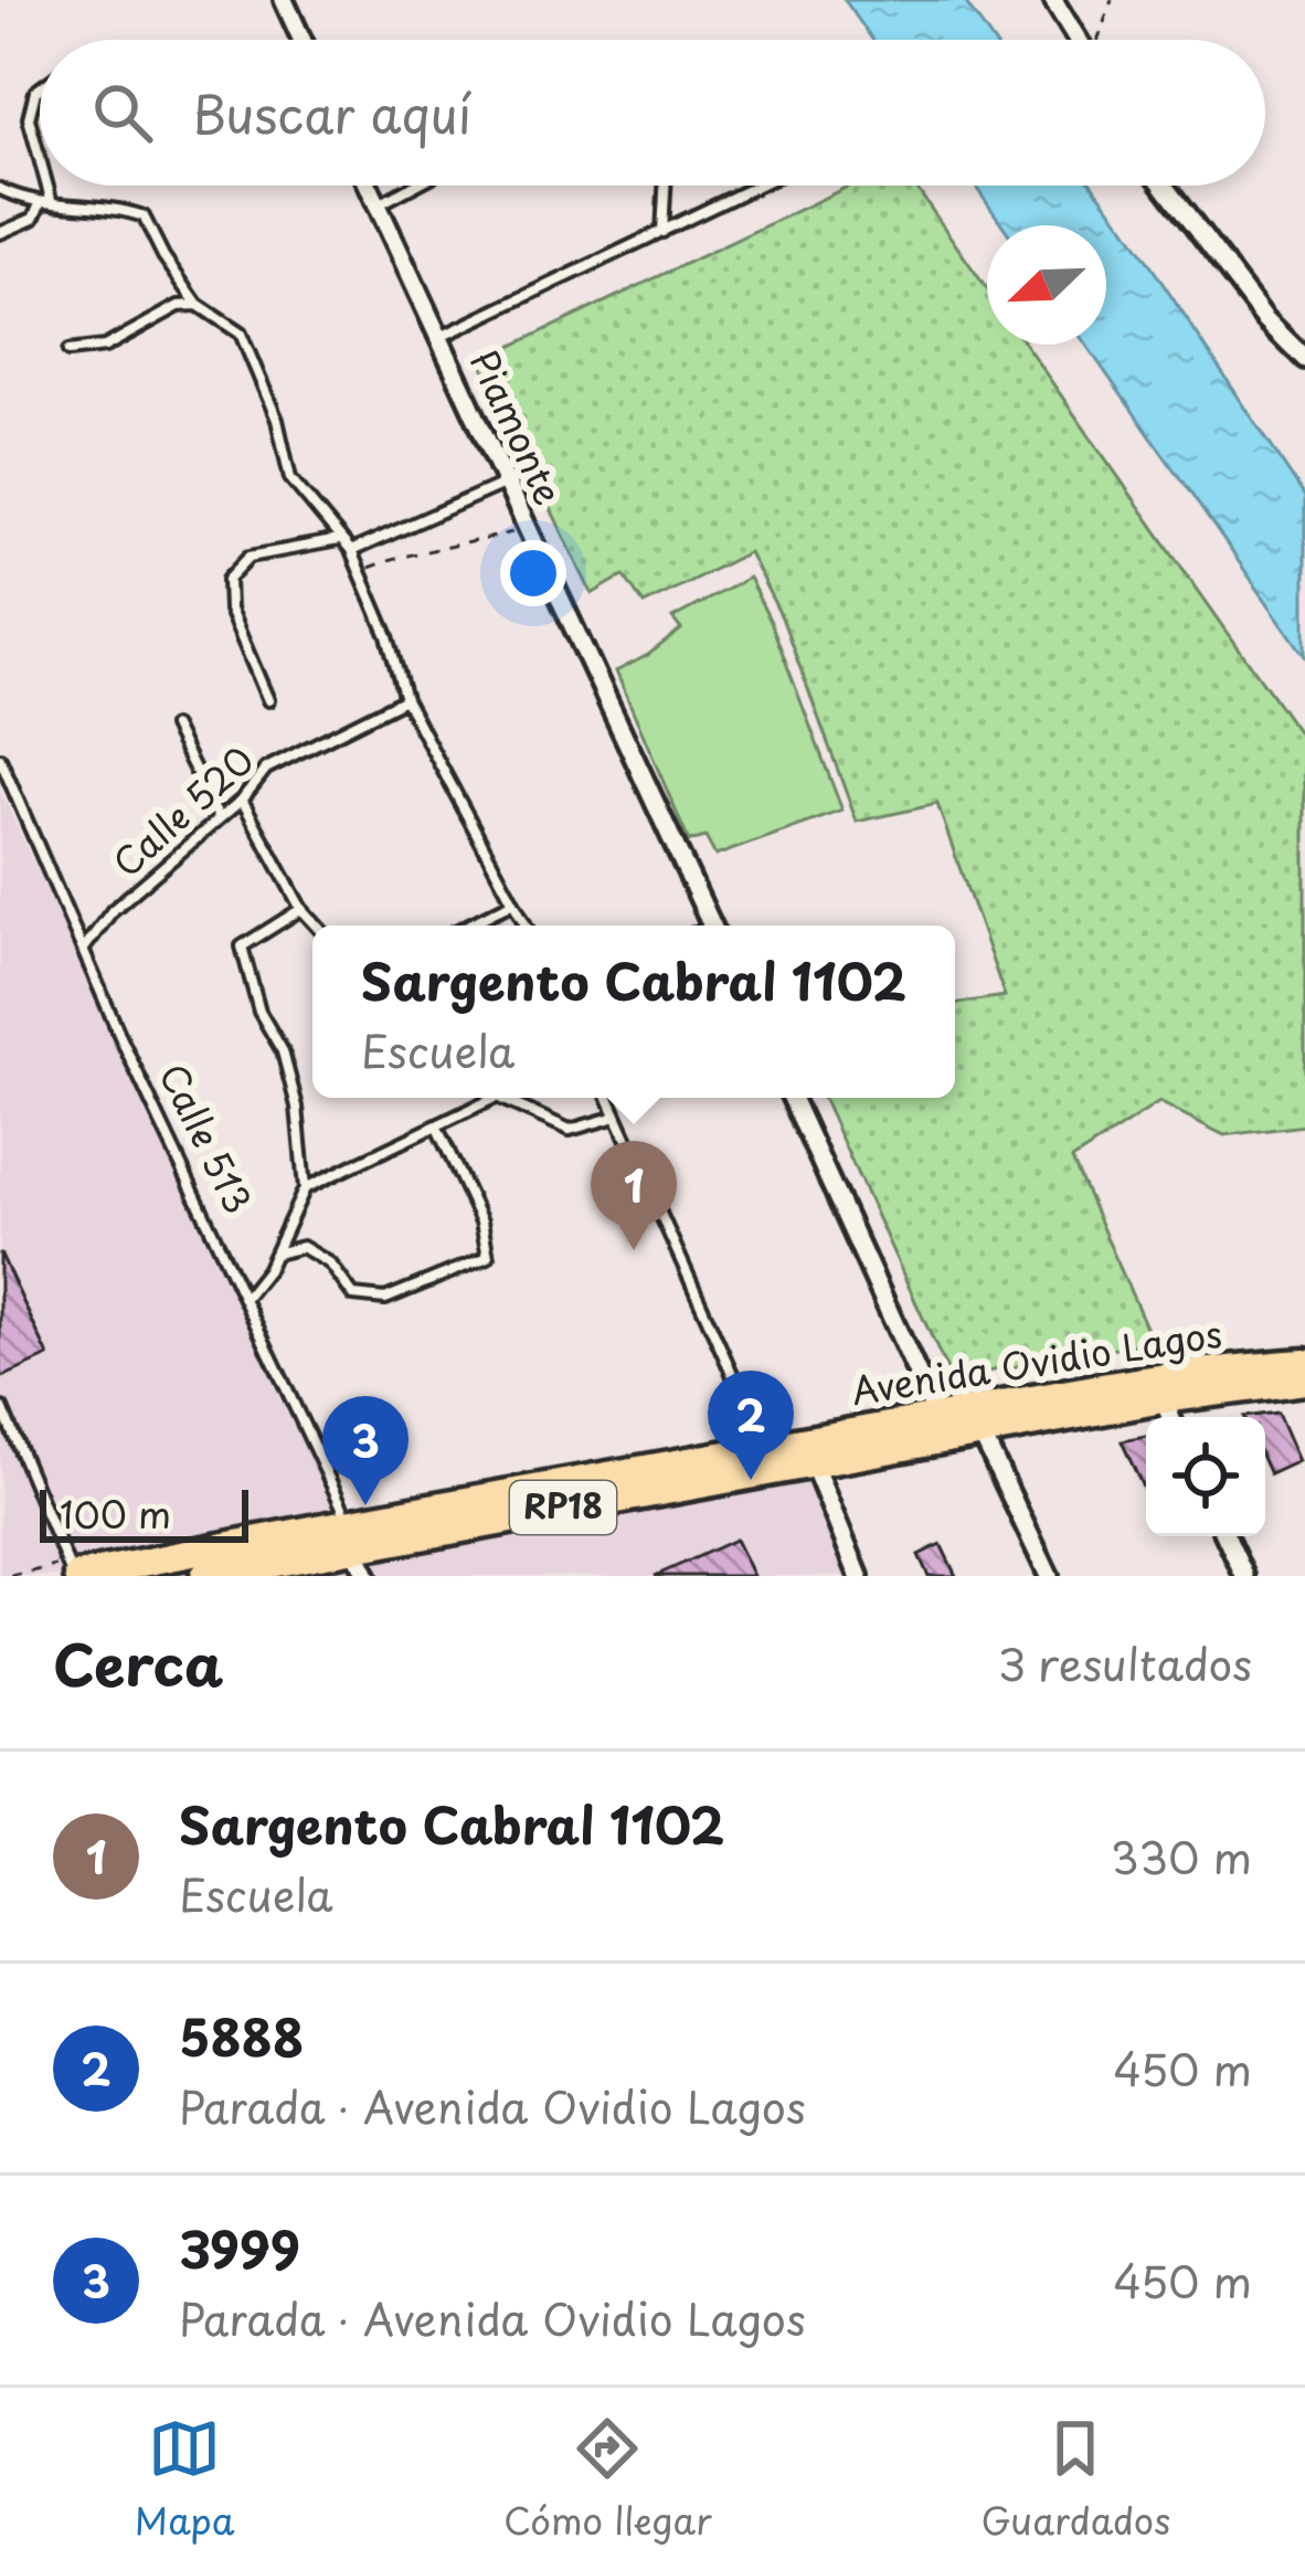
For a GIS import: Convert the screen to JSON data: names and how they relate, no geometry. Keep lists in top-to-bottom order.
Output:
{
  "streets": {
    "main road": ["Avenida Ovidio Lagos", "RP18"],
    "street": ["Piamonte"],
    "lane": ["Calle 520", "Calle 513"]
  },
  "crossings": [
    ["Calle 520", "Calle 513"],
    ["Calle 513", "Avenida Ovidio Lagos"]
  ],
  "scale_bar": "100 m",
  "north": "bottom left",
  "page": {
    "search": "Buscar aquí",
    "popup": ["Sargento Cabral 1102", "Escuela"],
    "pins": ["1", "2", "3"],
    "scale": "100 m",
    "heading": ["Cerca", "3 resultados"],
    "list": [
      {
        "mark": "1",
        "name": "Sargento Cabral 1102",
        "note": "Escuela",
        "value": "330 m"
      },
      {
        "mark": "2",
        "name": "5888",
        "note": "Parada · Avenida Ovidio Lagos",
        "value": "450 m"
      },
      {
        "mark": "3",
        "name": "3999",
        "note": "Parada · Avenida Ovidio Lagos",
        "value": "450 m"
      }
    ],
    "nav": ["Mapa", "Cómo llegar", "Guardados"]
  }
}
